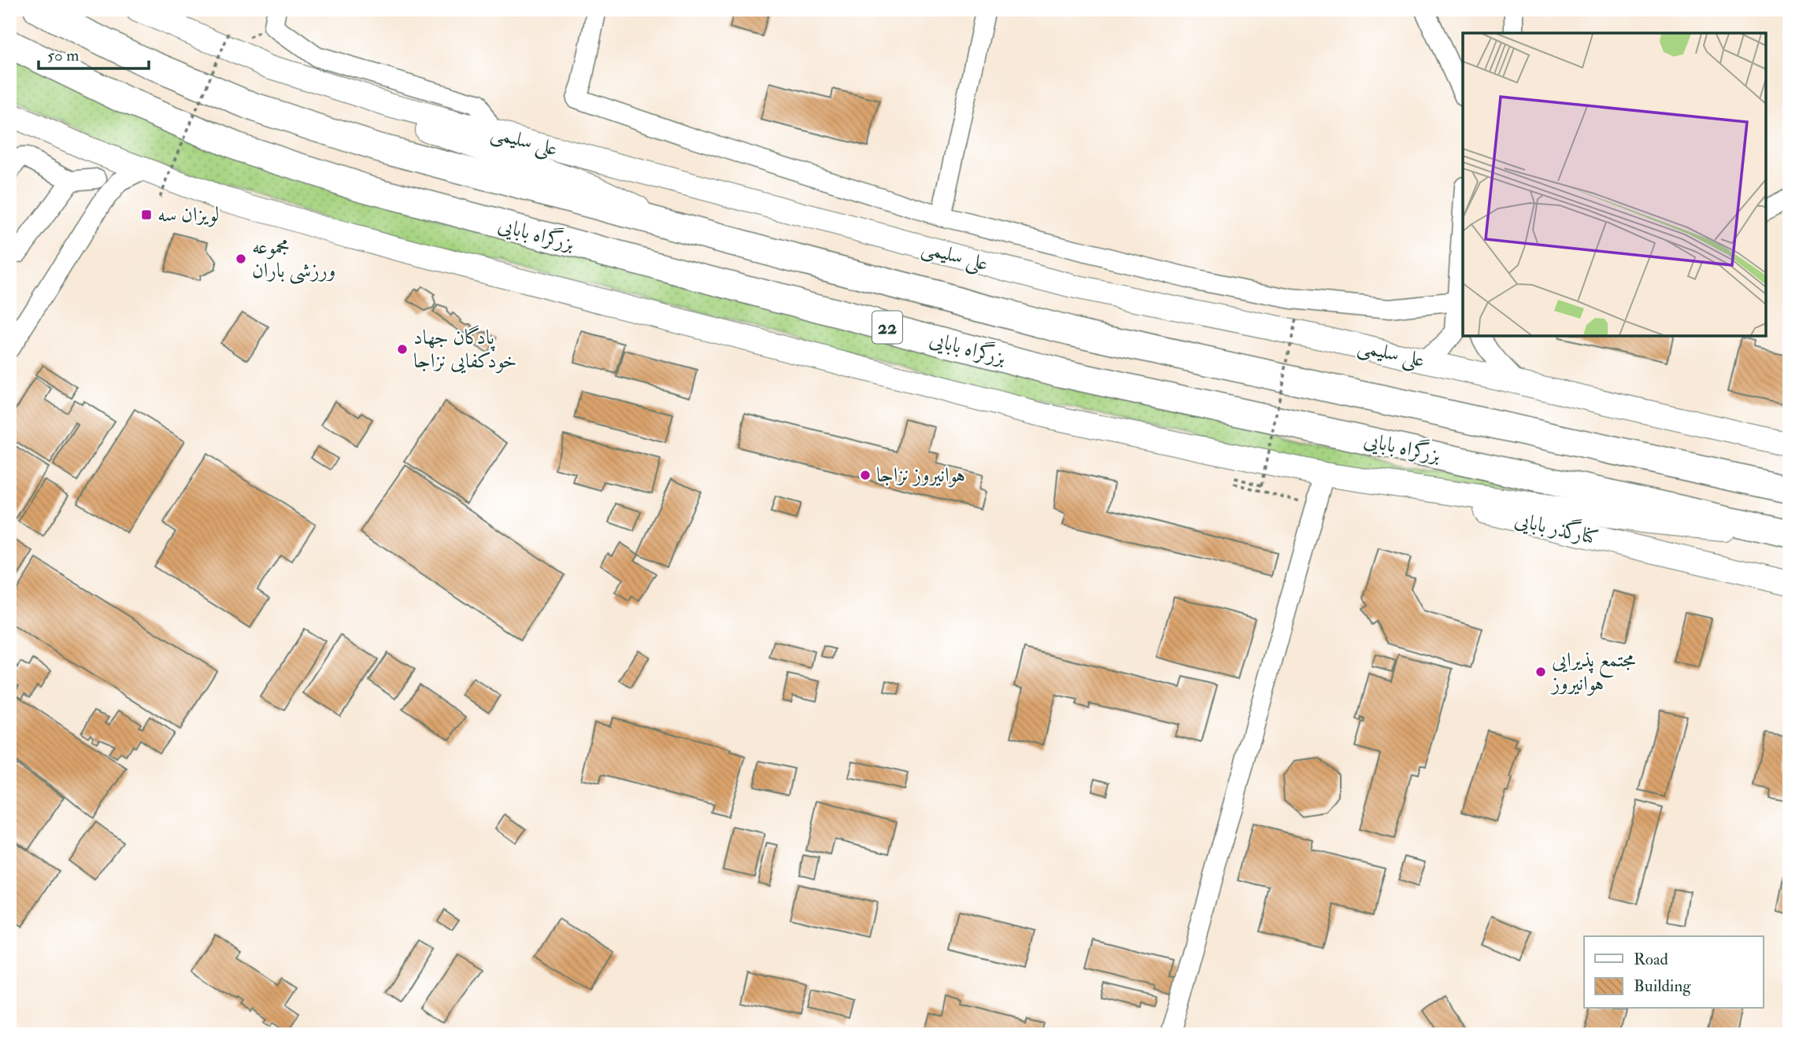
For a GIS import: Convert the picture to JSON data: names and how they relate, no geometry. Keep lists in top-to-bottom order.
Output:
{
  "streets": {
    "highway": ["بزرگراه بابایی", "22"],
    "main road": ["علی سلیمی", "کنارگذر بابایی"]
  },
  "places": {
    "transit": ["لویزان سه"],
    "other": [
      "مجموعه ورزشی باران",
      "پادگان جهاد خودکفایی نزاجا",
      "هوانیروز نزاجا",
      "مجتمع پذیرایی هوانیروز"
    ]
  },
  "legend": ["Road", "Building"],
  "scale_bar": "50 m"
}
